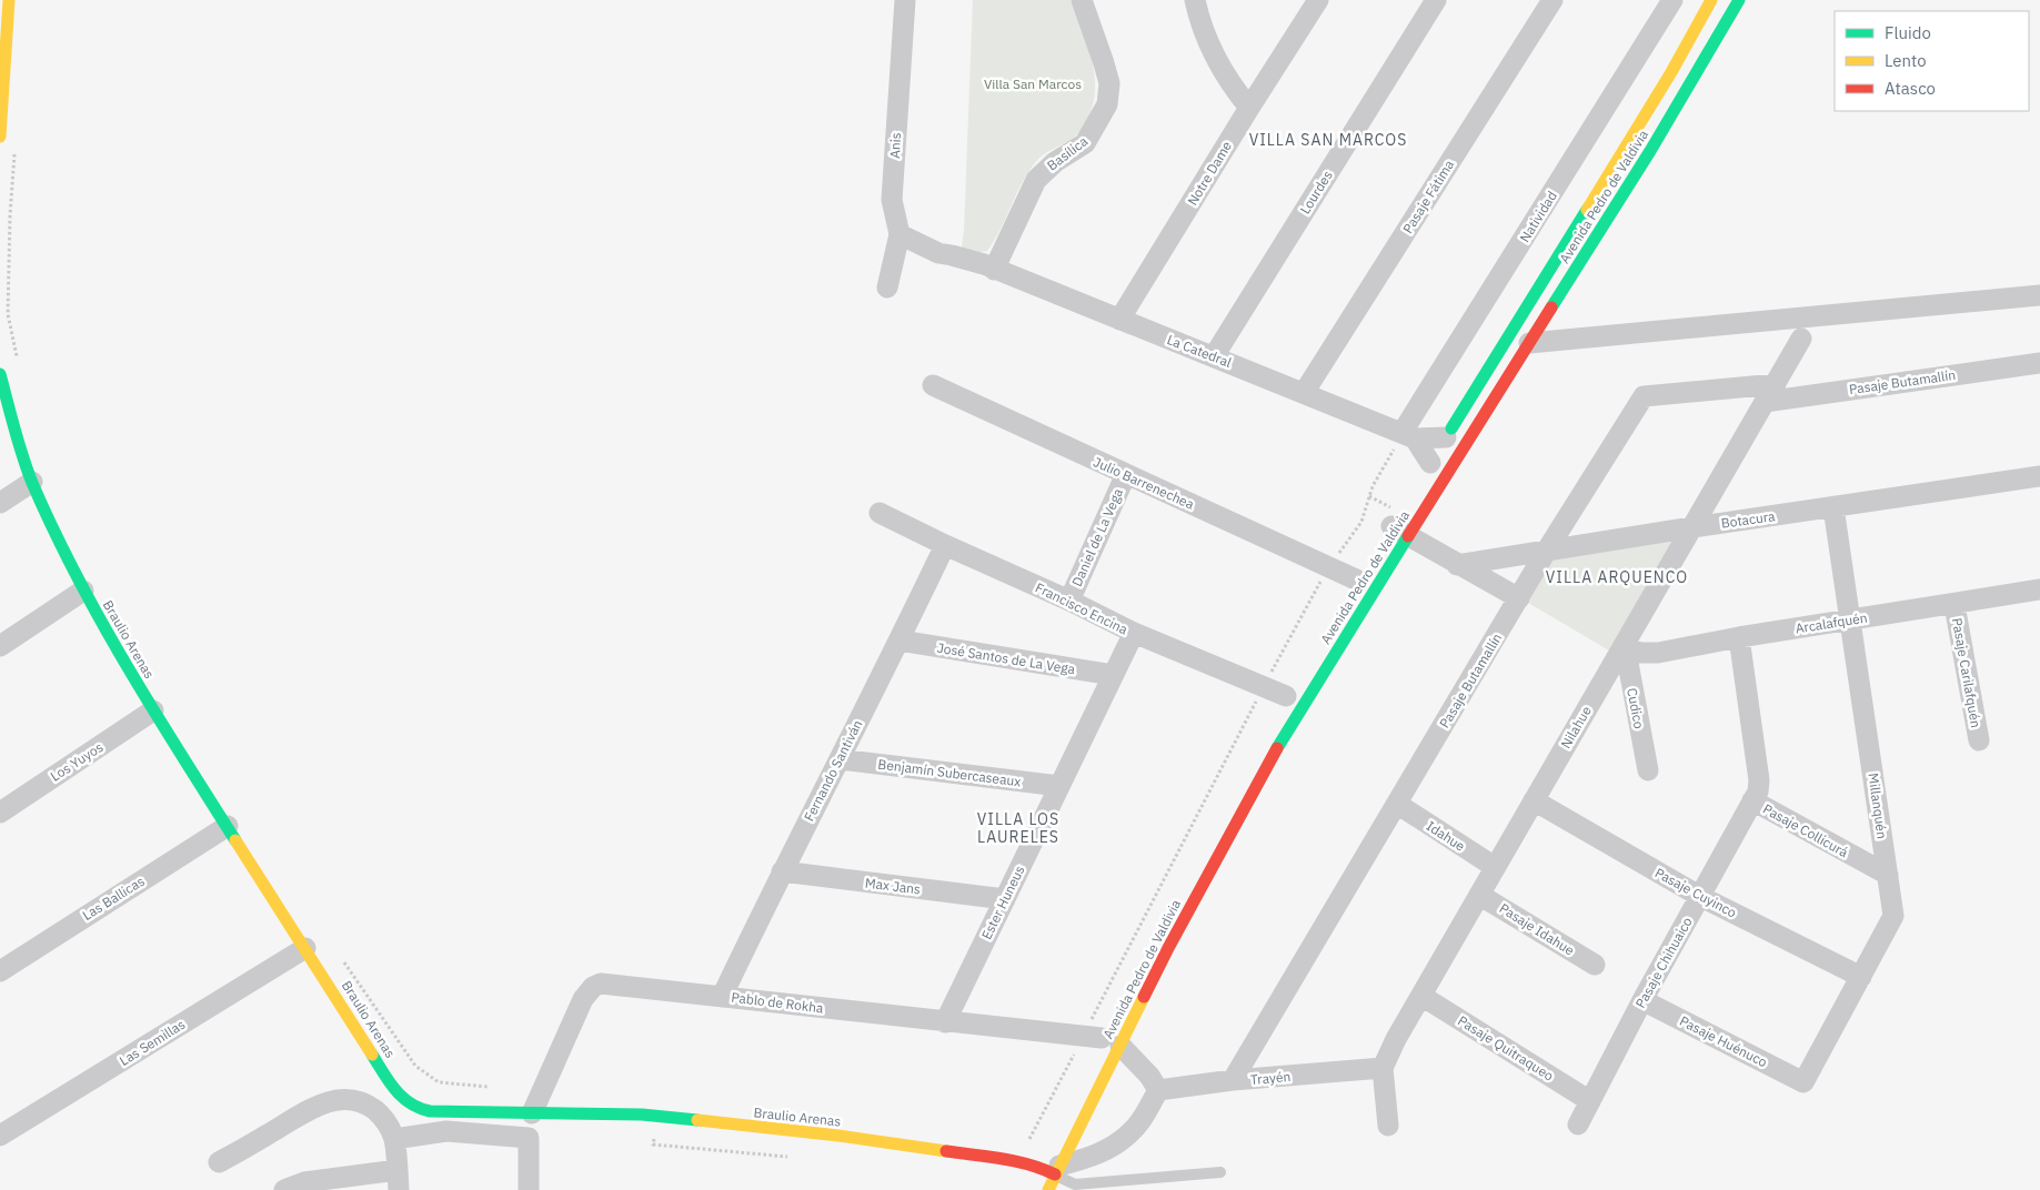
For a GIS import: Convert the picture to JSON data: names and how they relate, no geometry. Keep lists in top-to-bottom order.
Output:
{
  "streets": {
    "main road": ["Avenida Pedro de Valdivia", "Braulio Arenas"],
    "street": [
      "Anis",
      "Basílica",
      "Notre Dame",
      "Lourdes",
      "Pasaje Fátima",
      "Natividad",
      "La Catedral",
      "Pasaje Butamallín",
      "Julio Barrenechea",
      "Botacura",
      "Daniel de La Vega",
      "Francisco Encina",
      "Arcalafquén",
      "José Santos de La Vega",
      "Pasaje Carilafquén",
      "Cudico",
      "Nilahue",
      "Los Yuyos",
      "Fernando Santiván",
      "Benjamín Subercaseaux",
      "Millanquén",
      "Pasaje Collicurá",
      "Idahue",
      "Max Jans",
      "Pasaje Cuyinco",
      "Las Ballicas",
      "Ester Huneus",
      "Pasaje Idahue",
      "Pasaje Chihuaico",
      "Pablo de Rokha",
      "Pasaje Huénuco",
      "Las Semillas",
      "Pasaje Quitraqueo",
      "Trayén"
    ]
  },
  "crossings": [
    ["Anis", "La Catedral"],
    ["Basílica", "La Catedral"],
    ["Notre Dame", "La Catedral"],
    ["Lourdes", "La Catedral"],
    ["Pasaje Fátima", "La Catedral"],
    ["Avenida Pedro de Valdivia", "La Catedral"],
    ["Avenida Pedro de Valdivia", "Braulio Arenas"],
    ["Avenida Pedro de Valdivia", "Pablo de Rokha"],
    ["Natividad", "La Catedral"],
    ["Pasaje Butamallín", "Botacura"],
    ["Pasaje Butamallín", "Nilahue"],
    ["Pasaje Butamallín", "Idahue"],
    ["Pasaje Butamallín", "Trayén"],
    ["Julio Barrenechea", "Daniel de La Vega"],
    ["Botacura", "Nilahue"],
    ["Botacura", "Millanquén"],
    ["Daniel de La Vega", "Francisco Encina"],
    ["Francisco Encina", "Fernando Santiván"],
    ["Francisco Encina", "Ester Huneus"],
    ["Arcalafquén", "Pasaje Carilafquén"],
    ["Arcalafquén", "Cudico"],
    ["Arcalafquén", "Nilahue"],
    ["Arcalafquén", "Millanquén"],
    ["Arcalafquén", "Pasaje Collicurá"],
    ["Braulio Arenas", "Los Yuyos"],
    ["Braulio Arenas", "Las Ballicas"],
    ["Braulio Arenas", "Pablo de Rokha"],
    ["Braulio Arenas", "Las Semillas"],
    ["José Santos de La Vega", "Fernando Santiván"],
    ["José Santos de La Vega", "Ester Huneus"],
    ["Cudico", "Nilahue"],
    ["Nilahue", "Idahue"],
    ["Nilahue", "Pasaje Cuyinco"],
    ["Nilahue", "Pasaje Idahue"],
    ["Nilahue", "Pasaje Quitraqueo"],
    ["Nilahue", "Trayén"],
    ["Fernando Santiván", "Benjamín Subercaseaux"],
    ["Fernando Santiván", "Max Jans"],
    ["Fernando Santiván", "Pablo de Rokha"],
    ["Benjamín Subercaseaux", "Ester Huneus"],
    ["Millanquén", "Pasaje Collicurá"],
    ["Millanquén", "Pasaje Cuyinco"],
    ["Millanquén", "Pasaje Huénuco"],
    ["Pasaje Collicurá", "Pasaje Chihuaico"],
    ["Max Jans", "Ester Huneus"],
    ["Pasaje Cuyinco", "Pasaje Chihuaico"],
    ["Ester Huneus", "Pablo de Rokha"],
    ["Pasaje Chihuaico", "Pasaje Huénuco"],
    ["Pasaje Chihuaico", "Pasaje Quitraqueo"]
  ],
  "districts": ["VILLA SAN MARCOS", "VILLA ARQUENCO", "VILLA LOS LAURELES"],
  "parks": ["Villa San Marcos"],
  "legend": ["Fluido", "Lento", "Atasco"]
}
